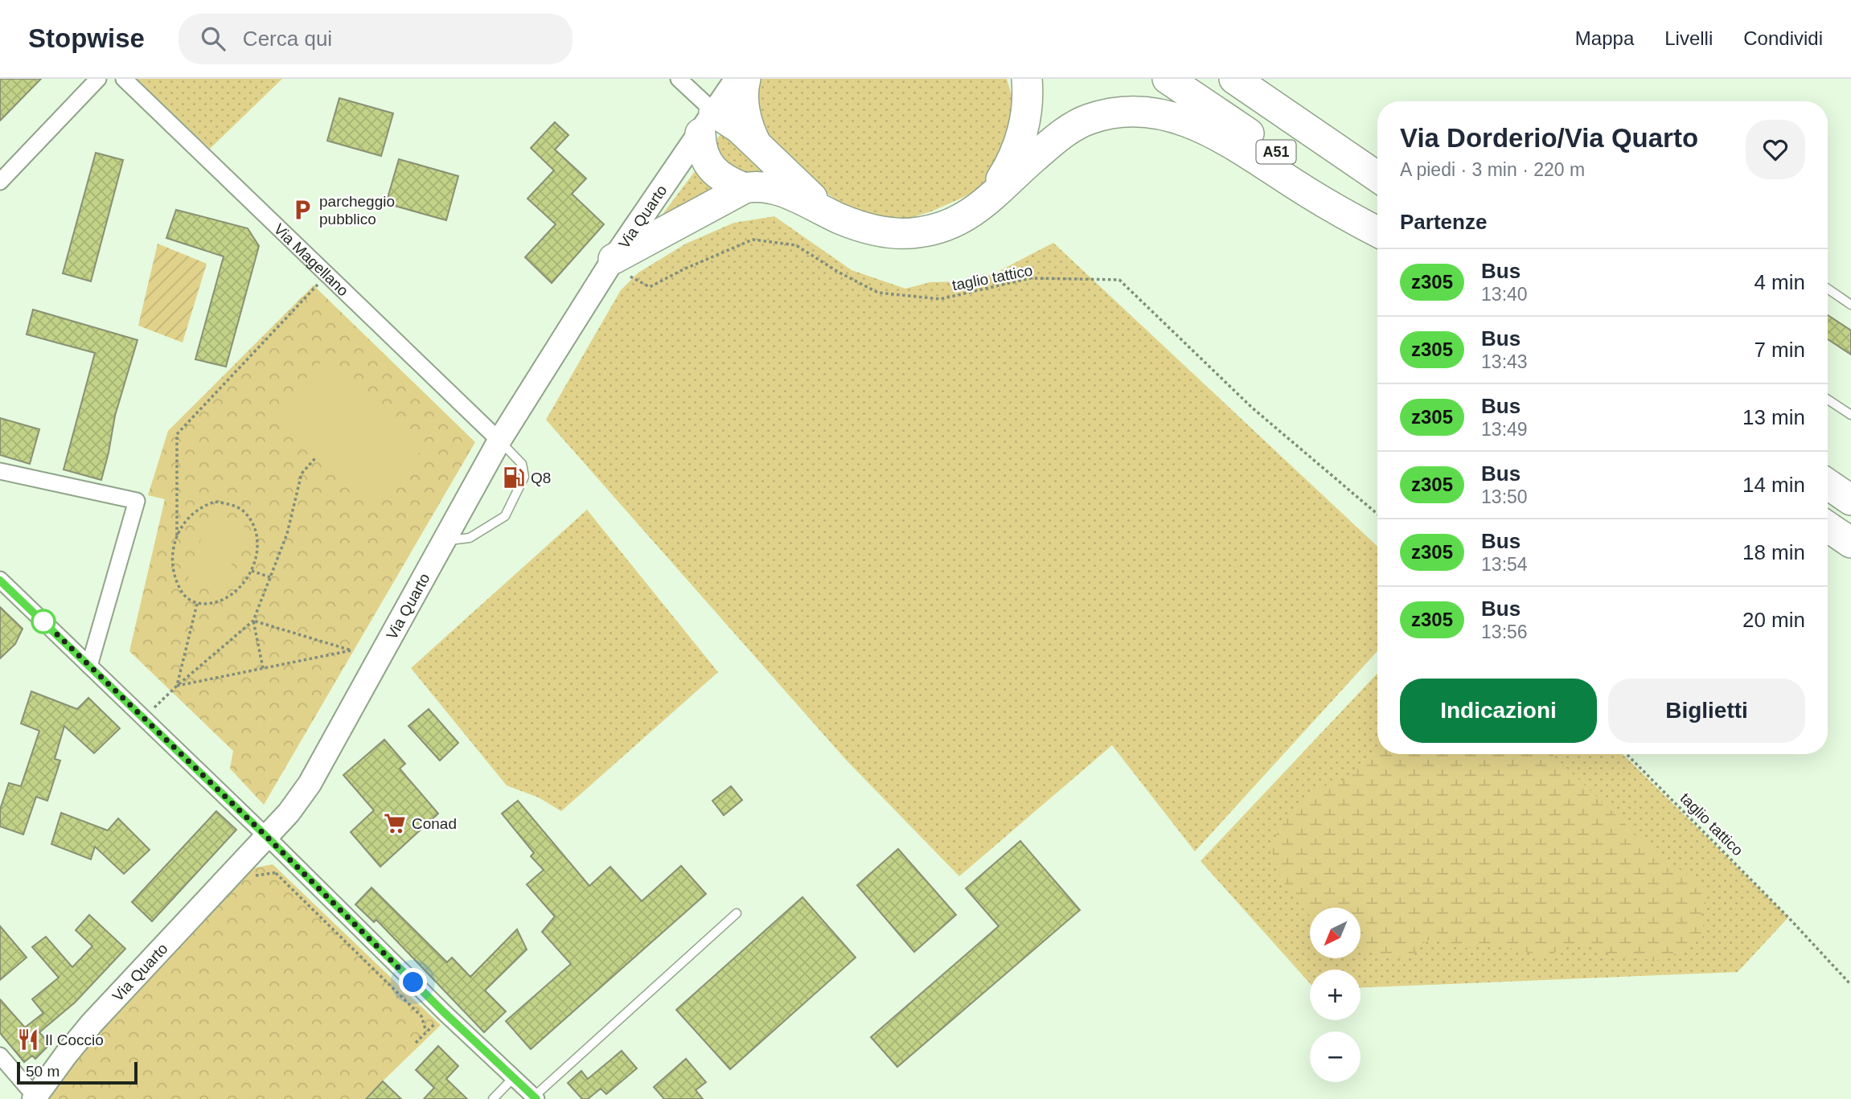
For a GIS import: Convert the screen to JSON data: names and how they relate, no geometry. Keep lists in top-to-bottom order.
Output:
{
  "streets": {
    "highway": ["A51"],
    "street": ["Via Quarto", "Via Magellano"],
    "path": ["taglio tattico"]
  },
  "crossings": [
    ["Via Quarto", "Via Magellano"],
    ["Via Quarto", "taglio tattico"]
  ],
  "places": {
    "parking": ["parcheggio pubblico"],
    "fuel station": ["Q8"],
    "supermarket": ["Conad"],
    "restaurant": ["Il Coccio"]
  },
  "lines": ["bus line z305"],
  "scale_bar": "50 m",
  "north": "bottom left",
  "page": {
    "header": "Stopwise",
    "search": "Cerca qui",
    "nav": ["Mappa", "Livelli", "Condividi"],
    "heading": [
      ["Via Dorderio/Via Quarto", "A piedi · 3 min · 220 m"],
      "Partenze"
    ],
    "list": [
      {
        "mark": "z305",
        "name": "Bus",
        "note": "13:40",
        "value": "4 min"
      },
      {
        "mark": "z305",
        "name": "Bus",
        "note": "13:43",
        "value": "7 min"
      },
      {
        "mark": "z305",
        "name": "Bus",
        "note": "13:49",
        "value": "13 min"
      },
      {
        "mark": "z305",
        "name": "Bus",
        "note": "13:50",
        "value": "14 min"
      },
      {
        "mark": "z305",
        "name": "Bus",
        "note": "13:54",
        "value": "18 min"
      },
      {
        "mark": "z305",
        "name": "Bus",
        "note": "13:56",
        "value": "20 min"
      }
    ],
    "buttons": ["Indicazioni", "Biglietti"],
    "map_buttons": ["+", "−"],
    "scale": "50 m"
  }
}
